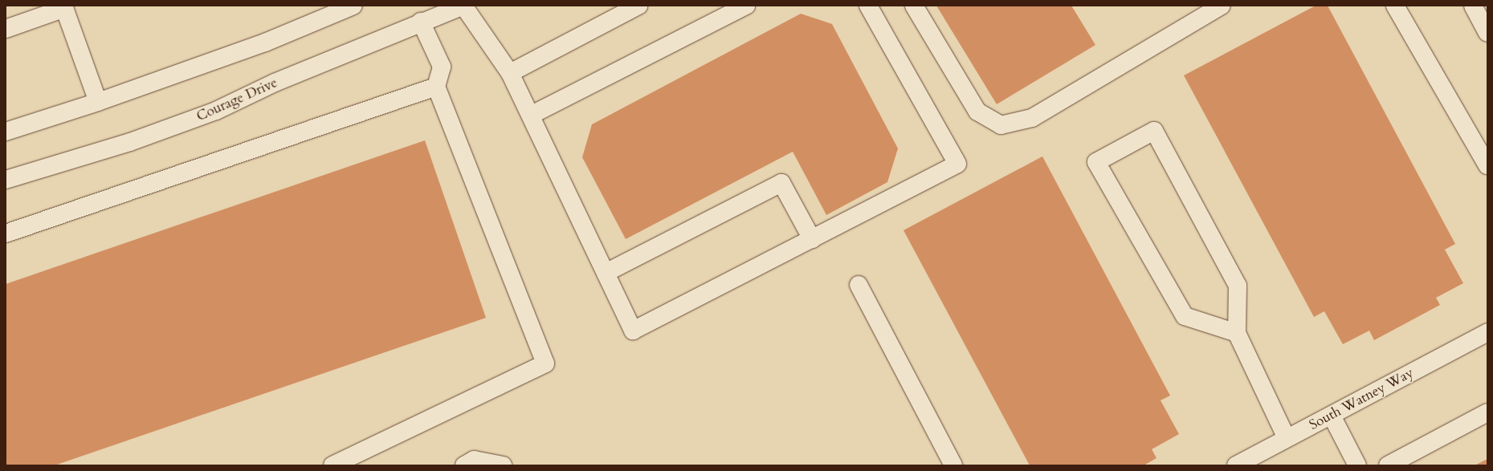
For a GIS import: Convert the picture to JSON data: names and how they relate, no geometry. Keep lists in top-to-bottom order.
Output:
{
  "streets": {
    "street": ["Courage Drive", "South Watney Way"]
  }
}
